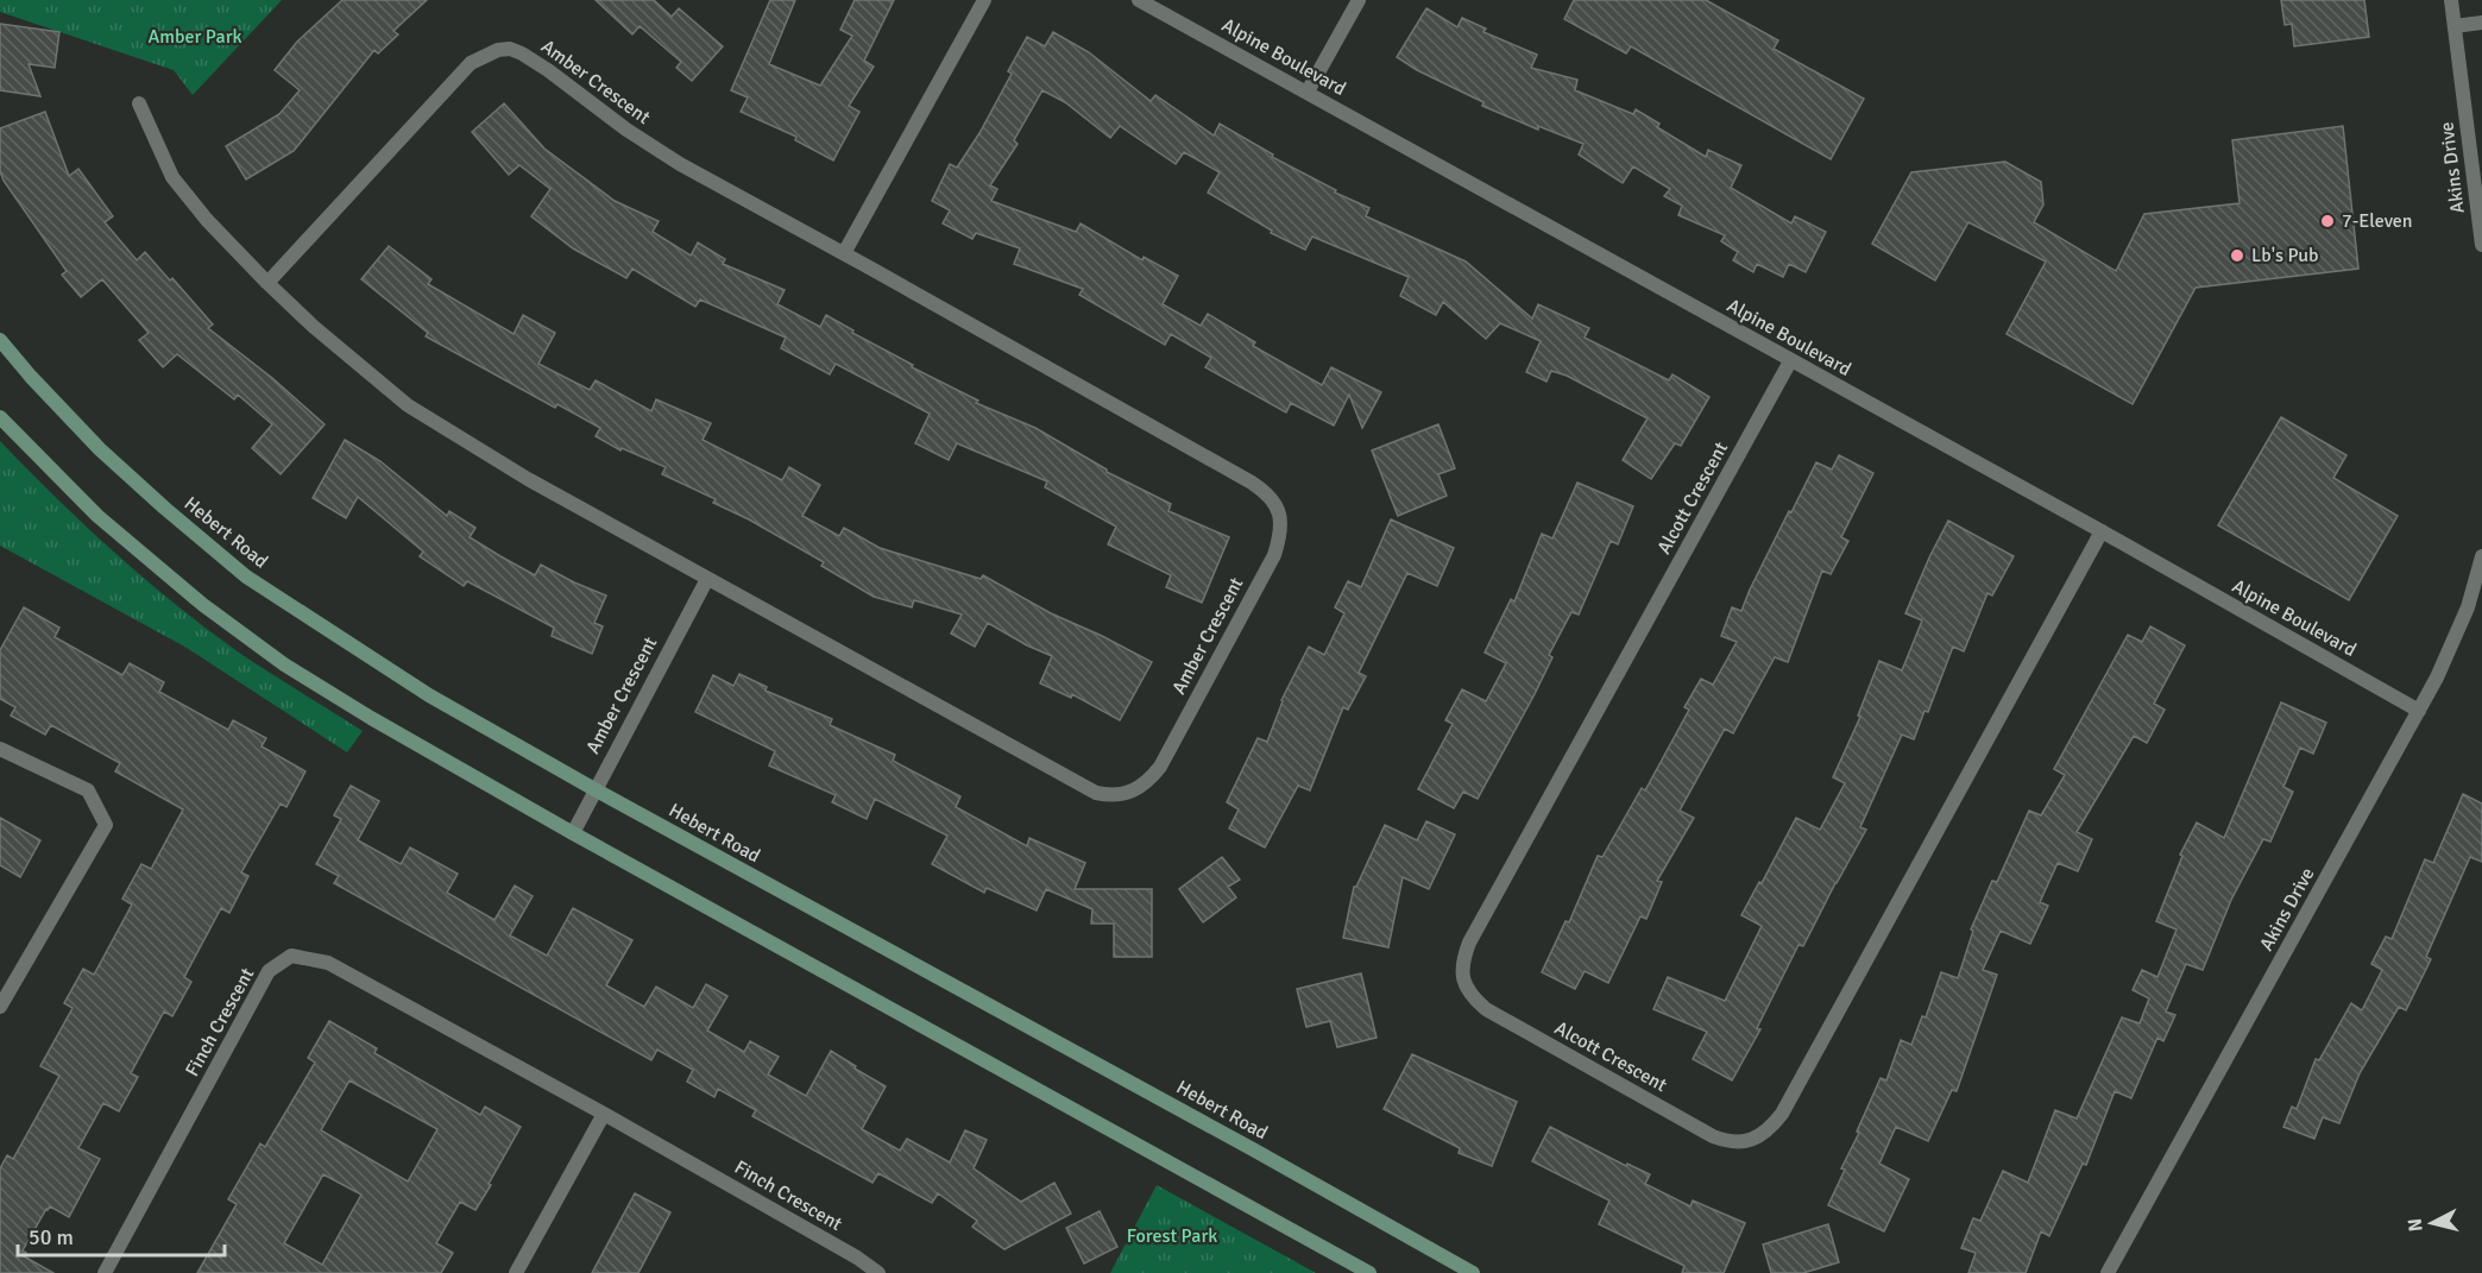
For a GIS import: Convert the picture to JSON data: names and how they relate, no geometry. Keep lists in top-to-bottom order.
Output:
{
  "streets": {
    "main road": ["Hebert Road"],
    "street": [
      "Alpine Boulevard",
      "Amber Crescent",
      "Akins Drive",
      "Alcott Crescent",
      "Finch Crescent"
    ]
  },
  "crossings": [
    ["Alpine Boulevard", "Akins Drive"],
    ["Alpine Boulevard", "Alcott Crescent"],
    ["Amber Crescent", "Hebert Road"]
  ],
  "parks": ["Amber Park", "Forest Park"],
  "places": ["7-Eleven", "Lb's Pub"],
  "scale_bar": "50 m",
  "north": "left"
}
